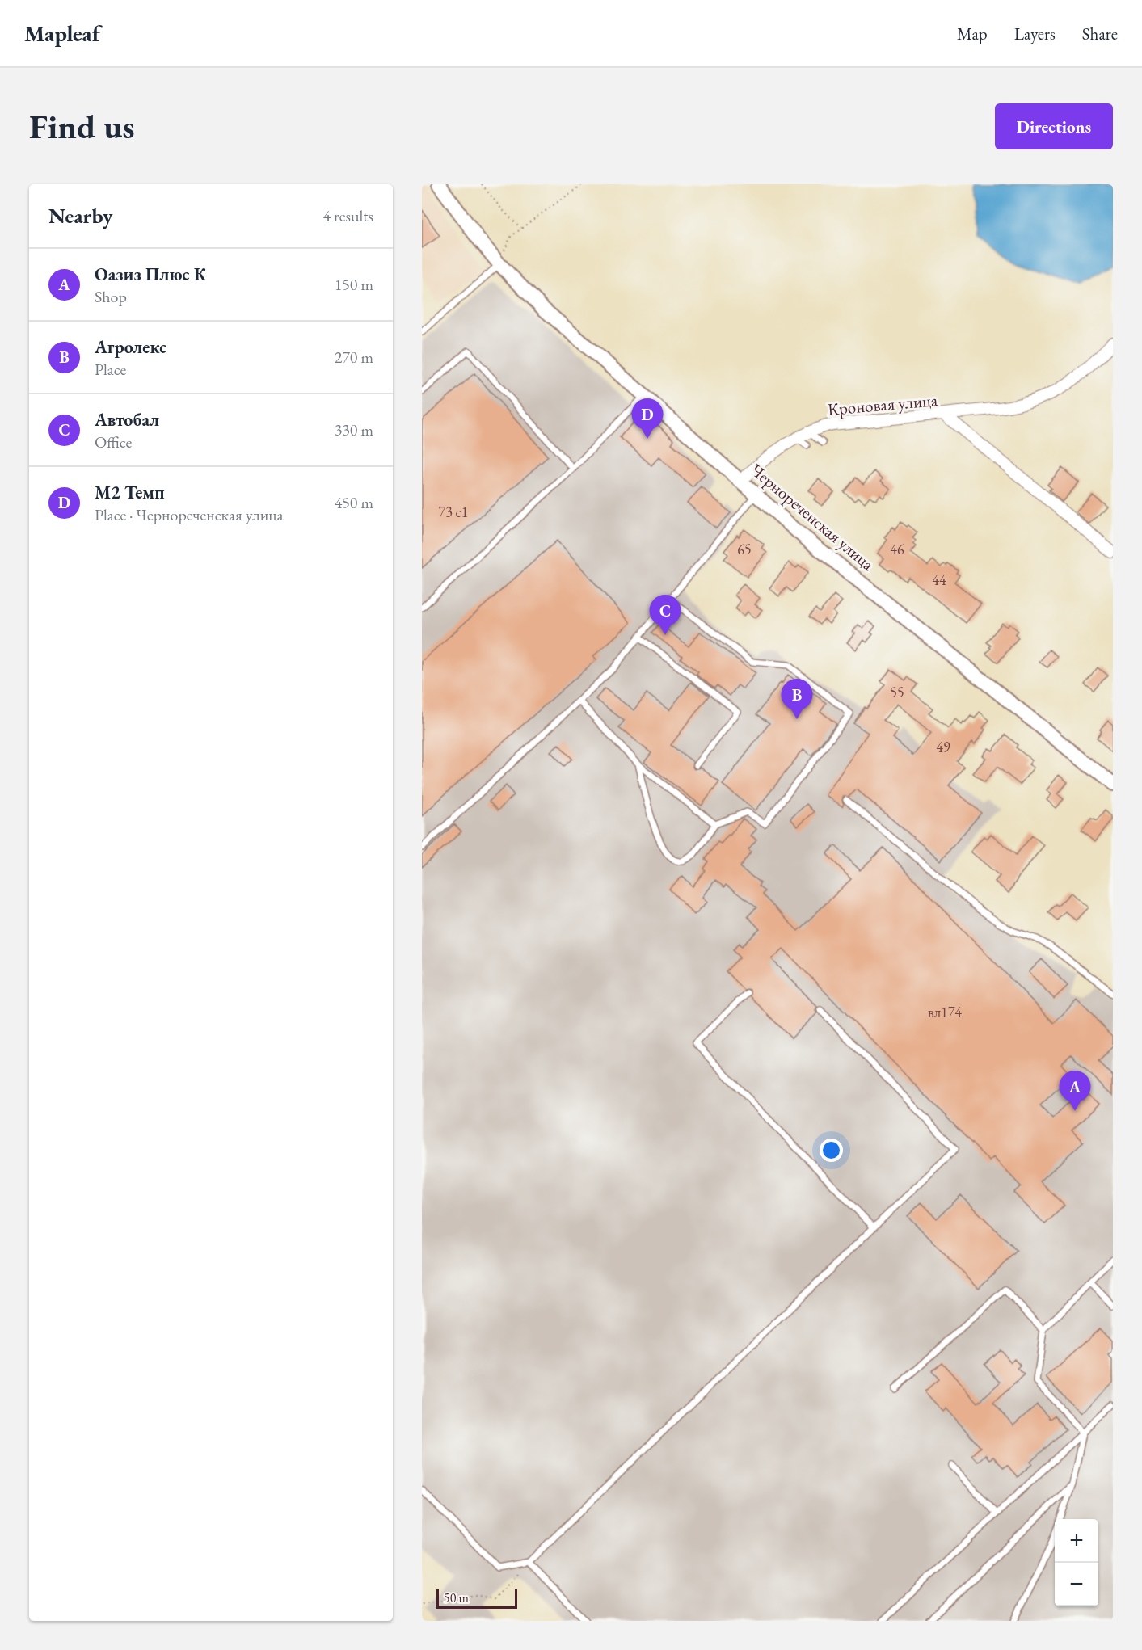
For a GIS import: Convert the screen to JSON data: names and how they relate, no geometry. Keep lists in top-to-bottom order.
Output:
{
  "streets": {
    "street": ["Кроновая улица", "Чернореченская улица"]
  },
  "crossings": [
    ["Кроновая улица", "Чернореченская улица"]
  ],
  "house_numbers": [
    "73 с1",
    "65",
    "46",
    "44",
    "55",
    "49",
    "вл174"
  ],
  "scale_bar": "50 m",
  "page": {
    "header": "Mapleaf",
    "nav": ["Map", "Layers", "Share"],
    "buttons": "Directions",
    "title": "Find us",
    "heading": ["Nearby", "4 results"],
    "list": [
      {
        "mark": "A",
        "name": "Оазиз Плюс К",
        "note": "Shop",
        "value": "150 m"
      },
      {
        "mark": "B",
        "name": "Агролекс",
        "note": "Place",
        "value": "270 m"
      },
      {
        "mark": "C",
        "name": "Автобал",
        "note": "Office",
        "value": "330 m"
      },
      {
        "mark": "D",
        "name": "М2 Темп",
        "note": "Place · Чернореченская улица",
        "value": "450 m"
      }
    ],
    "pins": [
      "D",
      "C",
      "B",
      "A"
    ],
    "map_buttons": ["+", "−"],
    "scale": "50 m"
  }
}
